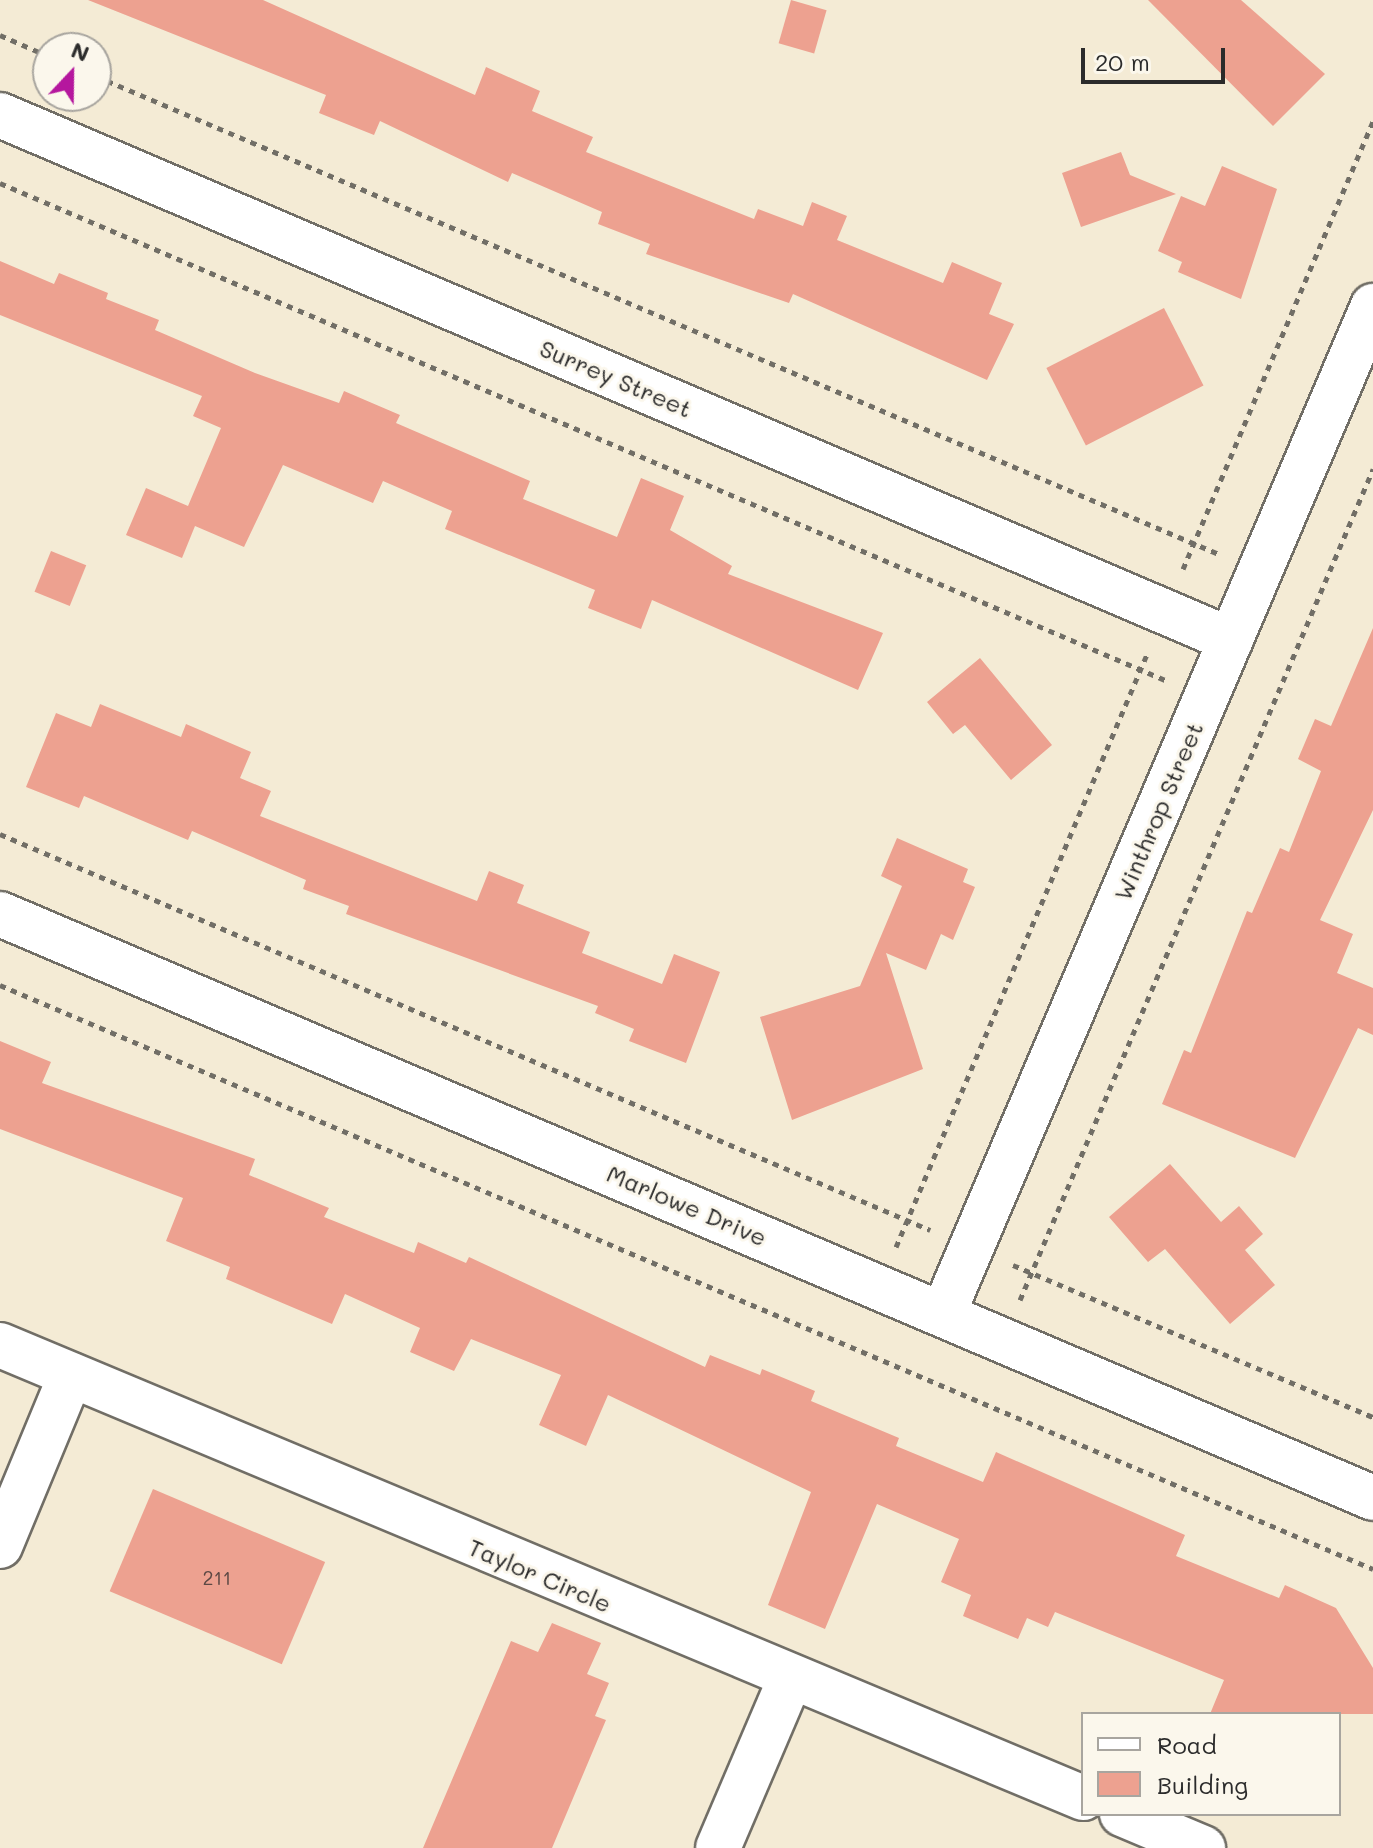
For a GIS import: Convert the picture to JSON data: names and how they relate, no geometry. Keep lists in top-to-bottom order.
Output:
{
  "streets": {
    "street": [
      "Surrey Street",
      "Winthrop Street",
      "Marlowe Drive",
      "Taylor Circle"
    ]
  },
  "crossings": [
    ["Surrey Street", "Winthrop Street"],
    ["Winthrop Street", "Marlowe Drive"]
  ],
  "house_numbers": ["211"],
  "legend": ["Road", "Building"],
  "scale_bar": "20 m",
  "north": "top"
}
